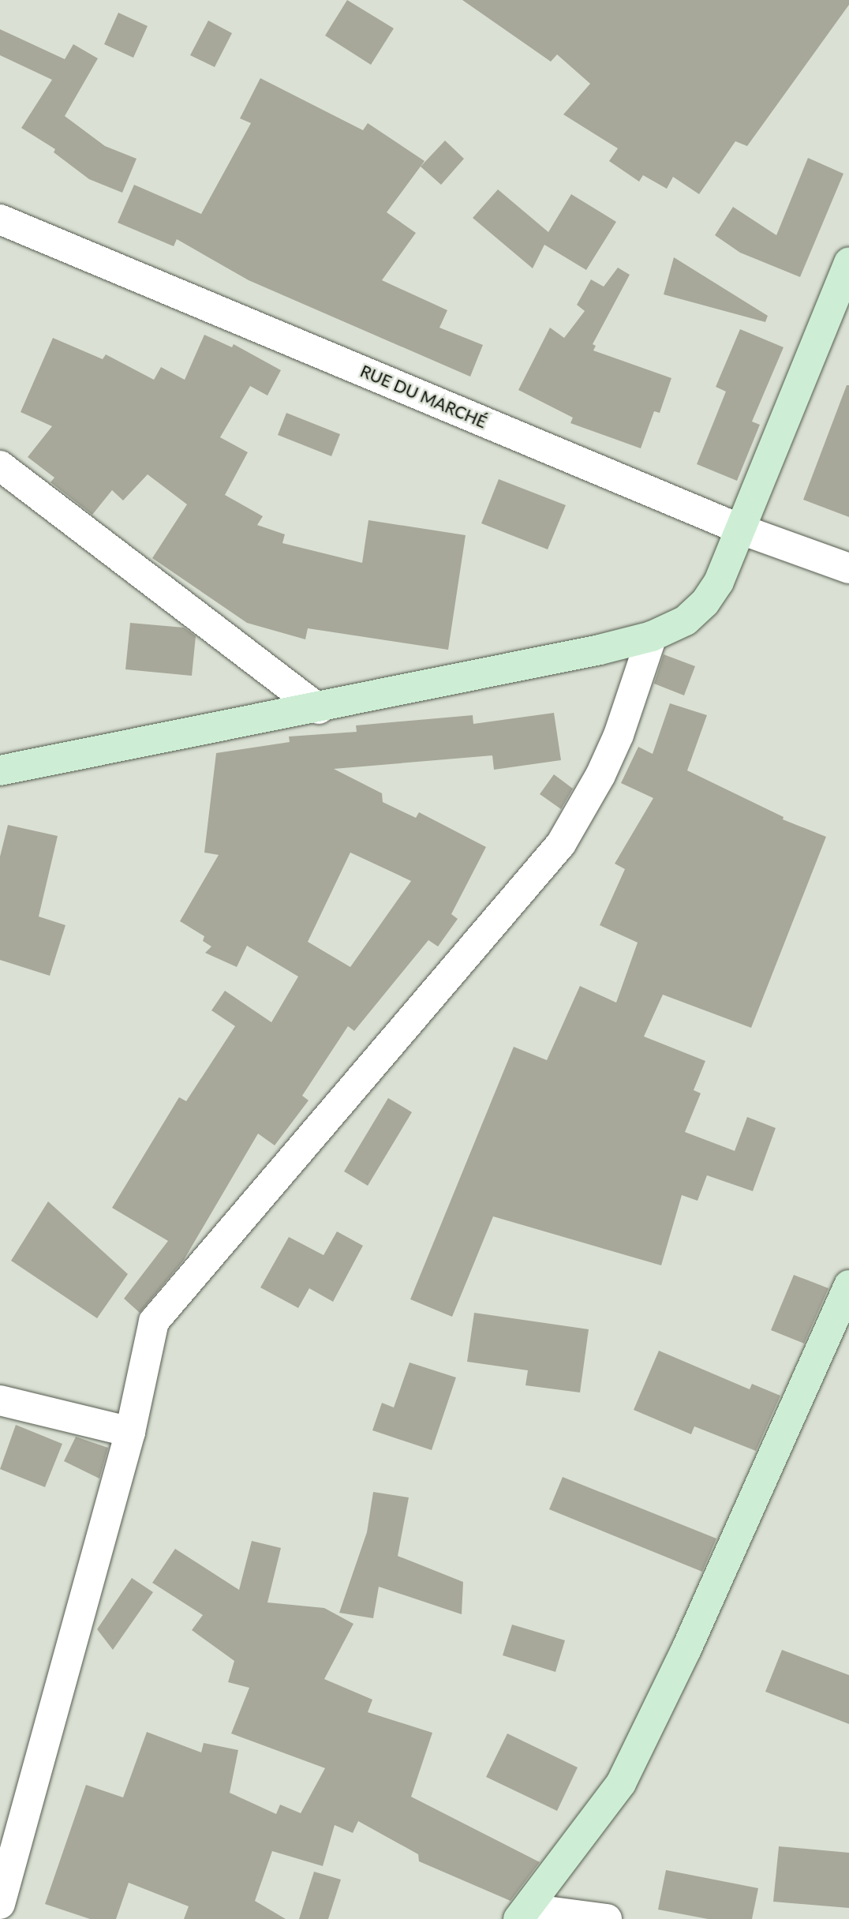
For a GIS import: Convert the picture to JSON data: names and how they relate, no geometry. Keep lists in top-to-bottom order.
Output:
{
  "streets": {
    "street": ["RUE DU MARCHÉ"]
  }
}
